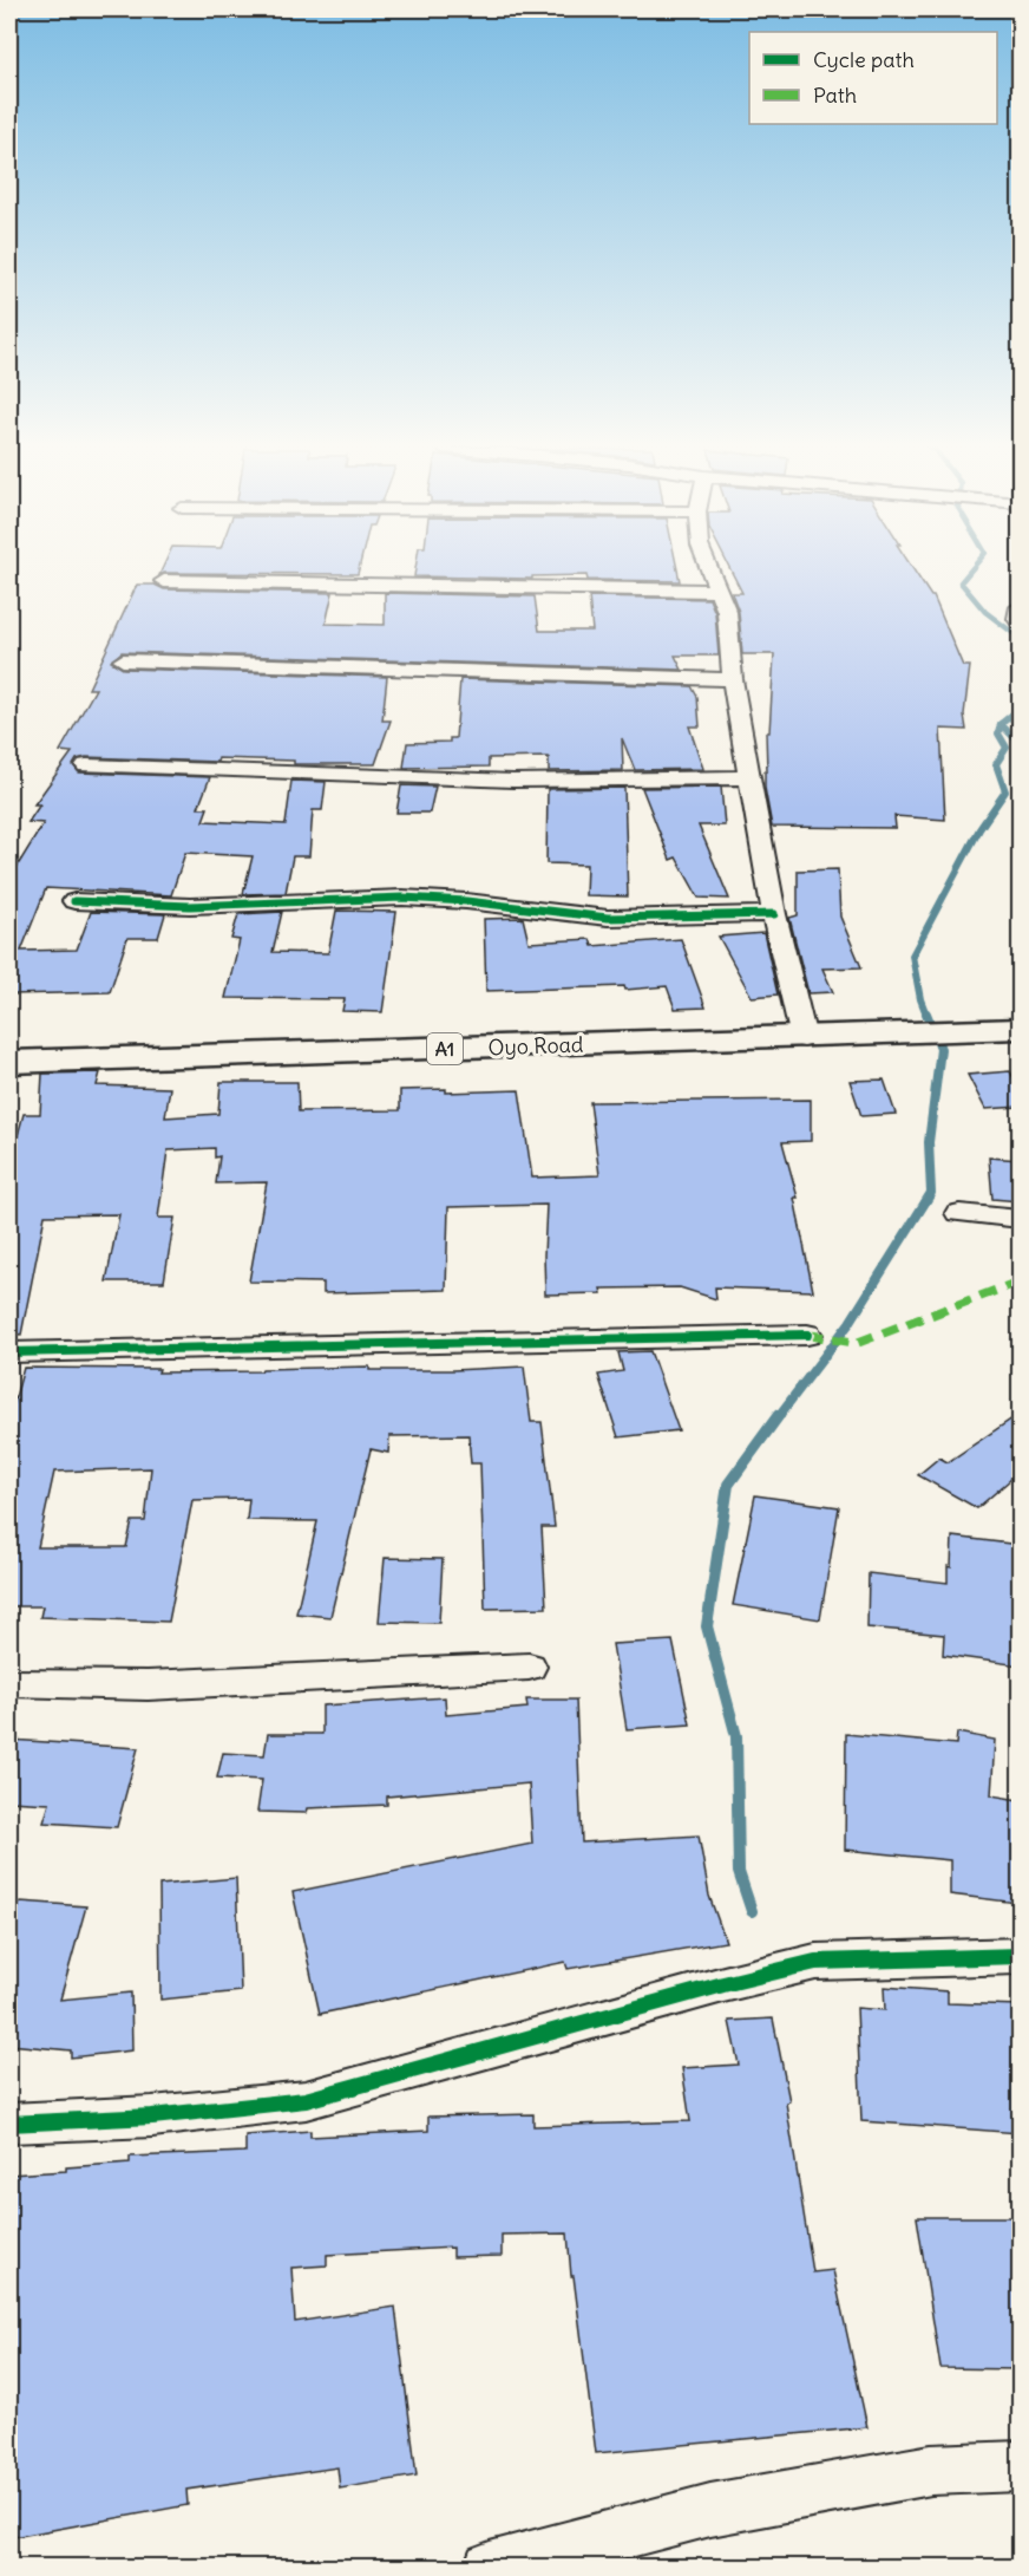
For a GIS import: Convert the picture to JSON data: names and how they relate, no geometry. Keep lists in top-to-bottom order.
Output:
{
  "streets": {
    "highway": ["Oyo Road", "A1"]
  },
  "legend": ["Cycle path", "Path"]
}
